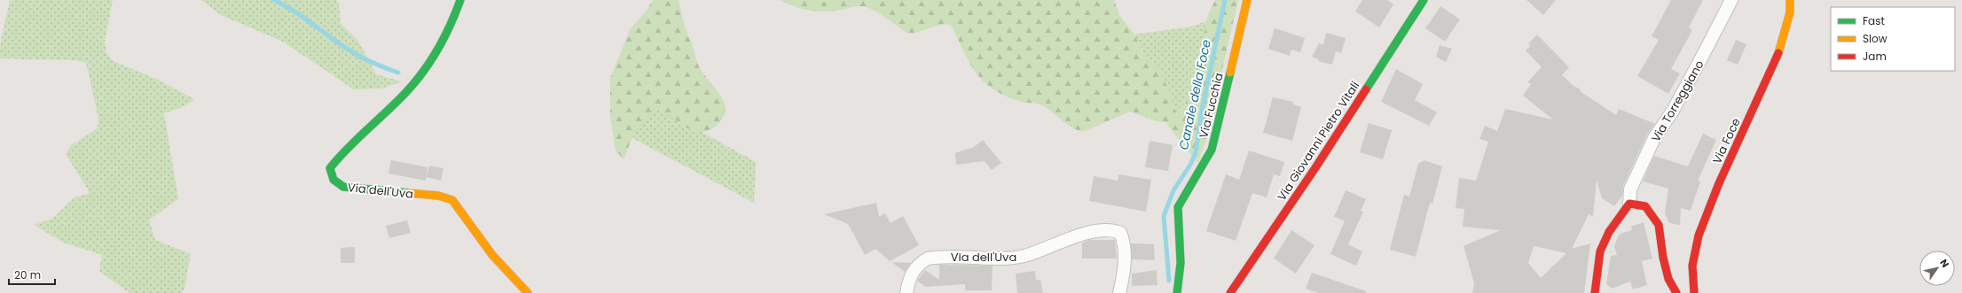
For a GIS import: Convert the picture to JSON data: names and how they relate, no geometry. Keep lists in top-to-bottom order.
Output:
{
  "streets": {
    "street": [
      "Via Torreggiano",
      "Via Fucchia",
      "Via Giovanni Pietro Vitali",
      "Via Foce",
      "Via dell'Uva"
    ]
  },
  "water": ["Canale della Foce"],
  "legend": ["Fast", "Slow", "Jam"],
  "scale_bar": "20 m",
  "north": "top right"
}
